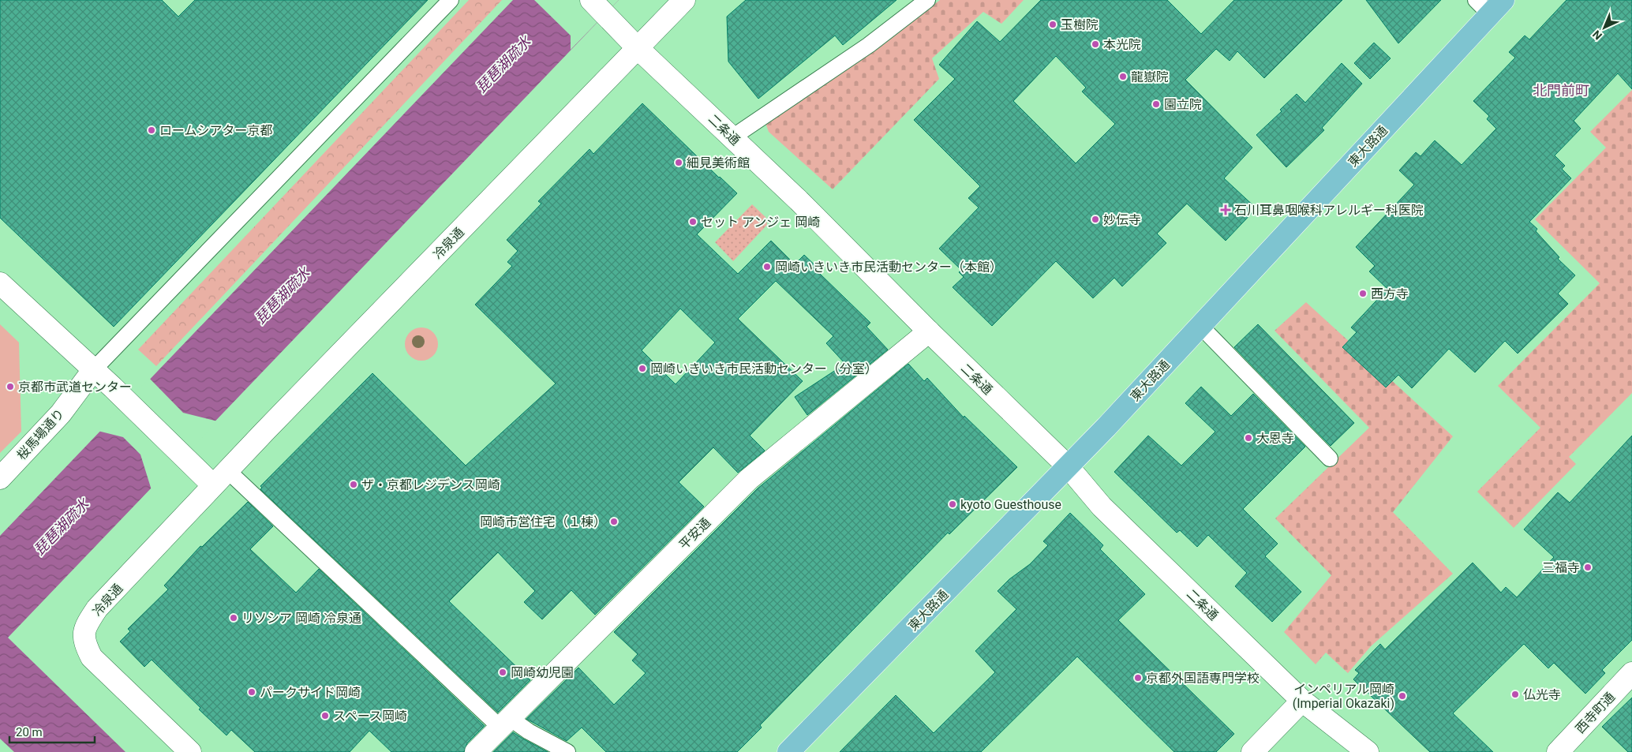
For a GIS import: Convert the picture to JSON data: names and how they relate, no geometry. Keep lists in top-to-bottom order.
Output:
{
  "streets": {
    "main road": ["東大路通"],
    "street": [
      "二条通",
      "冷泉通",
      "桜馬場通り",
      "平安通",
      "西寺町通"
    ]
  },
  "crossings": [
    ["二条通", "東大路通"],
    ["二条通", "冷泉通"],
    ["二条通", "平安通"]
  ],
  "districts": ["北門前町"],
  "water": ["琵琶湖疏水"],
  "places": {
    "other": [
      "玉樹院",
      "本光院",
      "龍嶽院",
      "園立院",
      "ロームシアター京都",
      "細見美術館",
      "妙伝寺",
      "セット アンジェ 岡崎",
      "岡崎いきいき市民活動センター（本館）",
      "西方寺",
      "岡崎いきいき市民活動センター（分室）",
      "京都市武道センター",
      "大恩寺",
      "ザ・京都レジデンス岡崎",
      "kyoto Guesthouse",
      "岡崎市営住宅（１棟）",
      "三福寺",
      "リソシア 岡崎 冷泉通",
      "岡崎幼児園",
      "京都外国語専門学校",
      "パークサイド岡崎",
      "仏光寺",
      "インペリアル岡崎 (Imperial Okazaki)",
      "スペース岡崎"
    ],
    "health": ["石川耳鼻咽喉科アレルギー科医院"]
  },
  "scale_bar": "20 m",
  "north": "bottom left"
}
